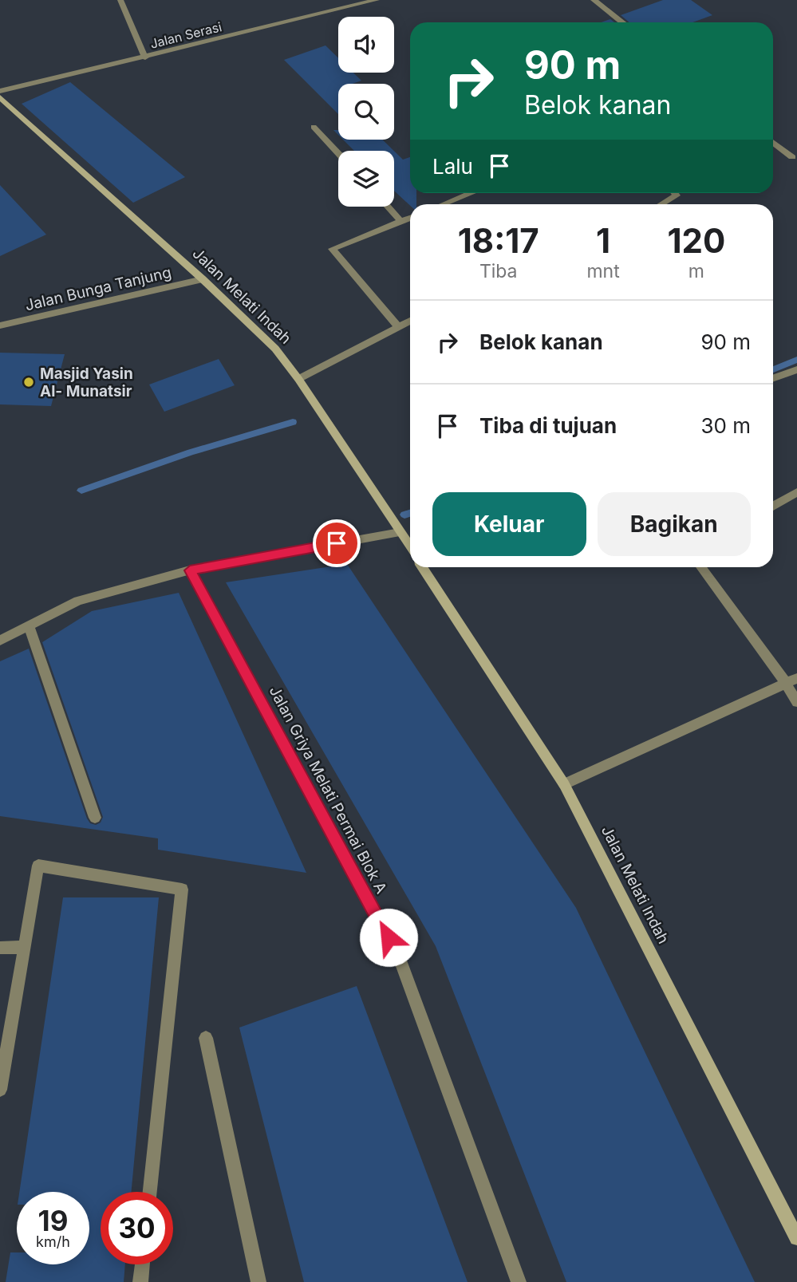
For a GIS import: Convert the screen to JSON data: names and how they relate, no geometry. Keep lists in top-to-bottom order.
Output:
{
  "streets": {
    "main road": ["Jalan Melati Indah"],
    "street": ["Jalan Serasi", "Jalan Bunga Tanjung", "Jalan Griya Melati Permai Blok A"]
  },
  "crossings": [
    ["Jalan Bunga Tanjung", "Jalan Melati Indah"]
  ],
  "places": ["Masjid Yasin Al- Munatsir"],
  "page": {
    "turn": ["90 m", "Belok kanan"],
    "then": "Lalu",
    "eta": [
      "18:17",
      "Tiba",
      "1",
      "mnt",
      "120",
      "m"
    ],
    "list": [
      {
        "name": "Belok kanan",
        "value": "90 m"
      },
      {
        "name": "Tiba di tujuan",
        "value": "30 m"
      }
    ],
    "buttons": ["Keluar", "Bagikan"],
    "speed": "19 km/h",
    "limit": "30"
  }
}
